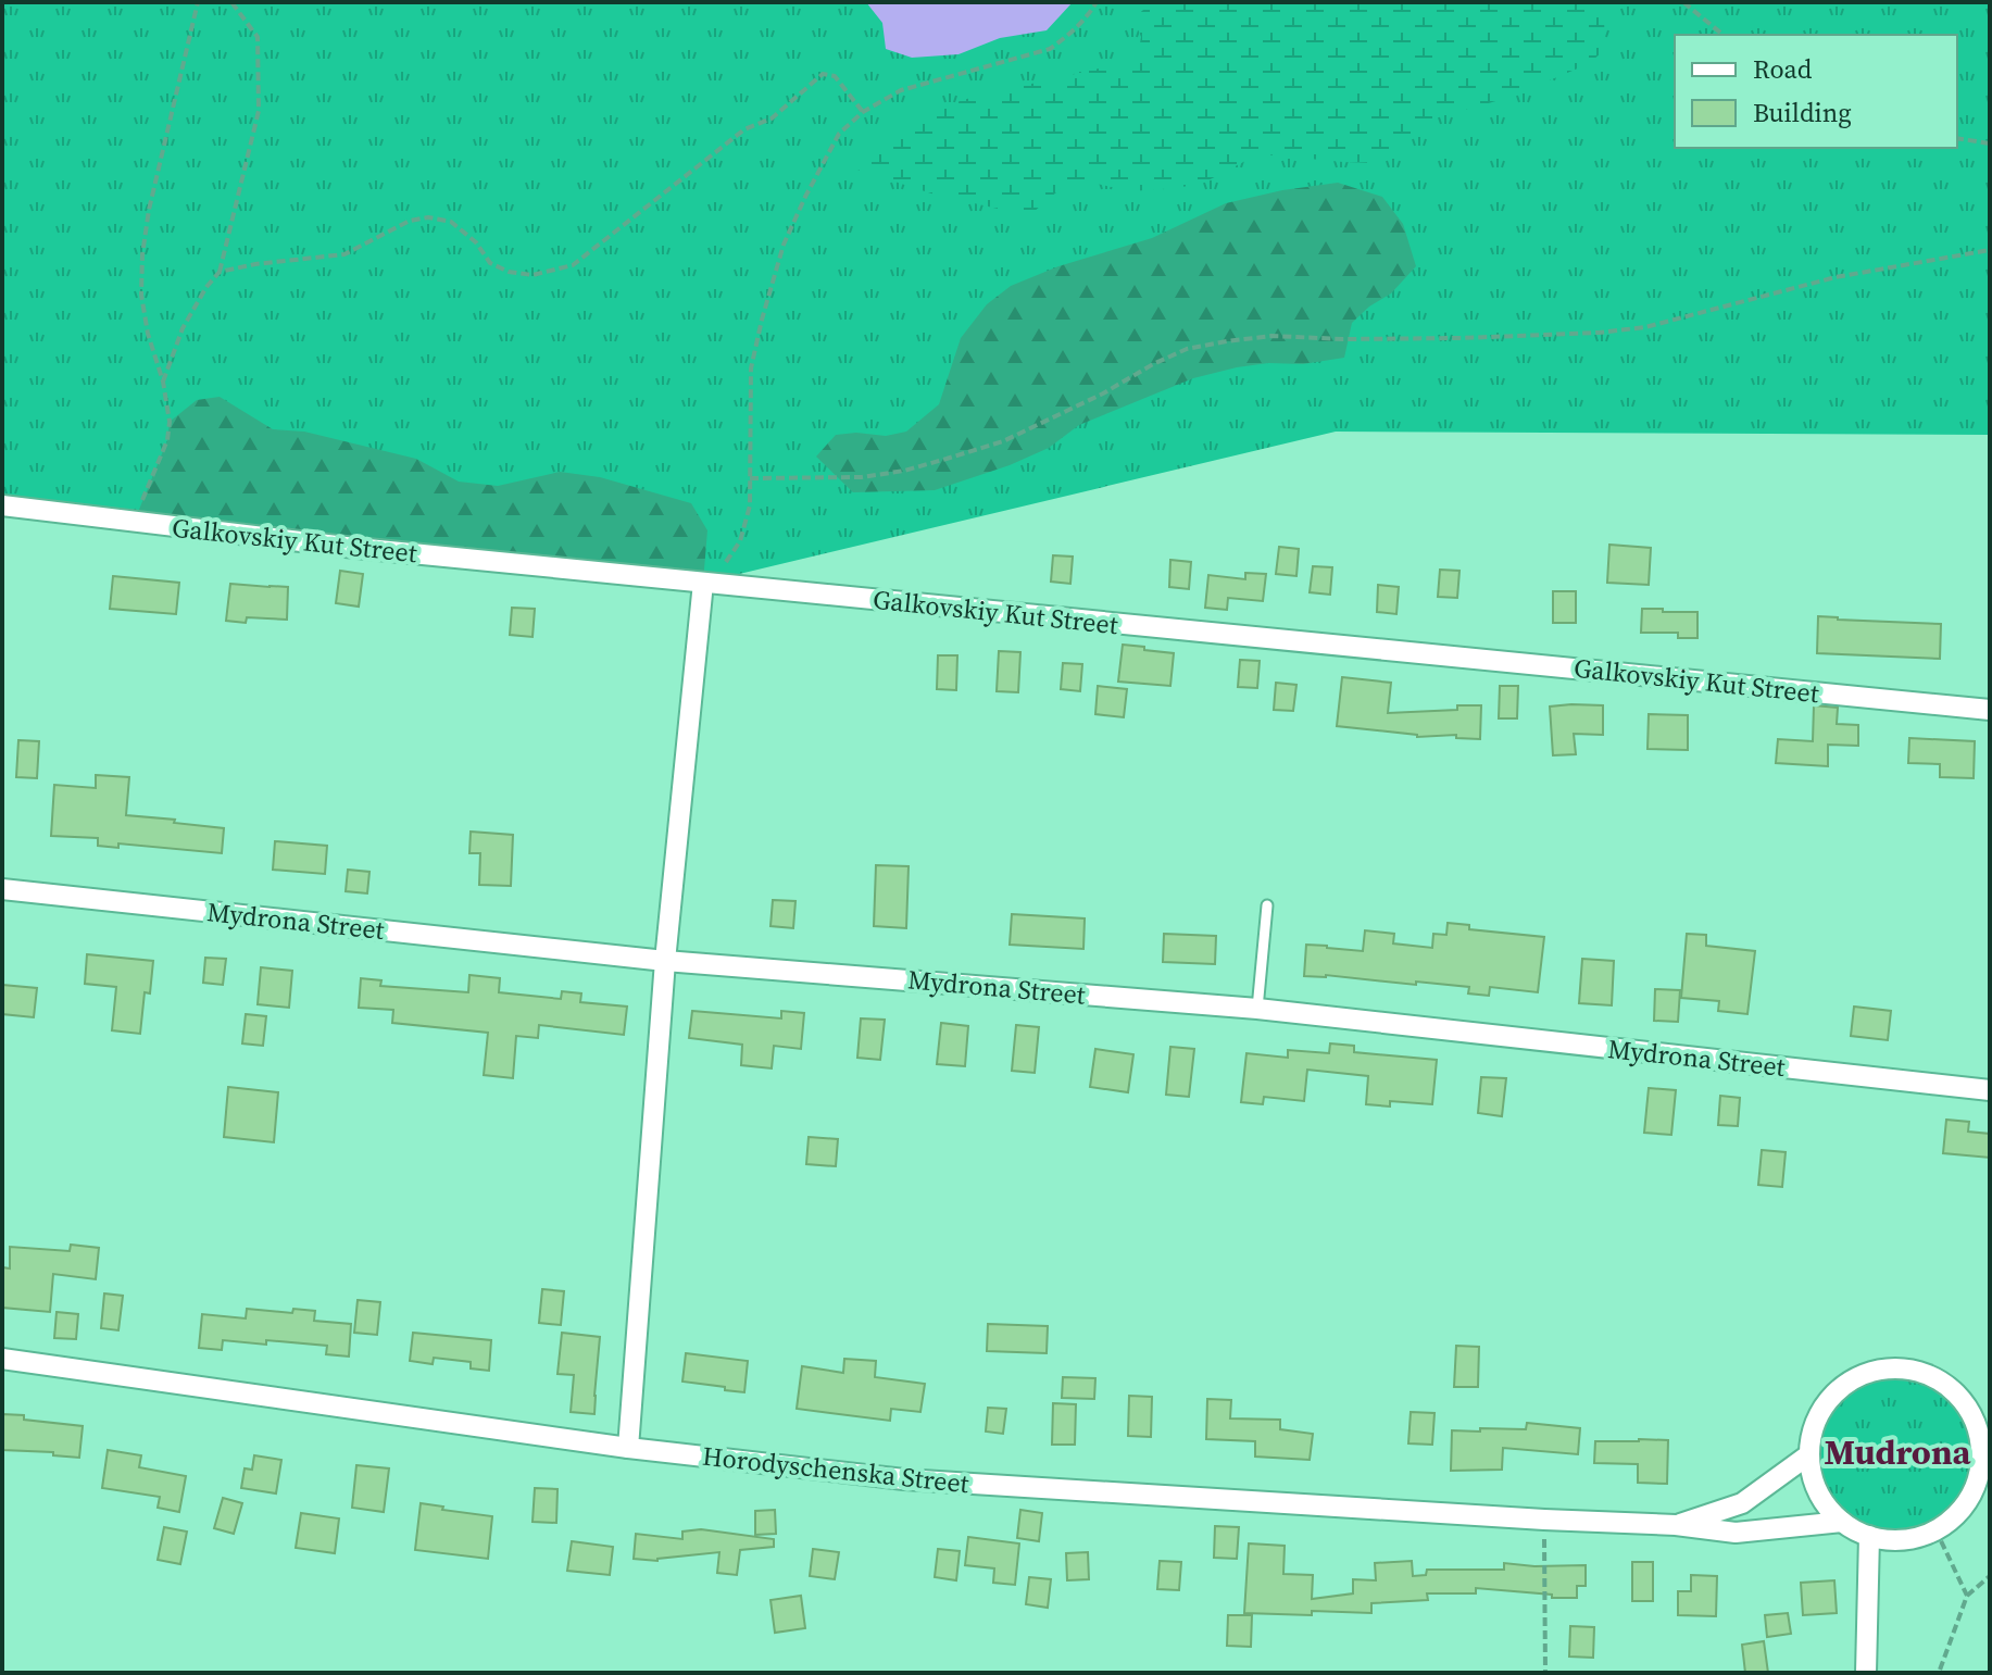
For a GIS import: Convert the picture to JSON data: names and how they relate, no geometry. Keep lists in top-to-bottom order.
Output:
{
  "streets": {
    "street": ["Galkovskiy Kut Street", "Mydrona Street", "Horodyschenska Street"]
  },
  "districts": ["Mudrona"],
  "legend": ["Road", "Building"]
}
